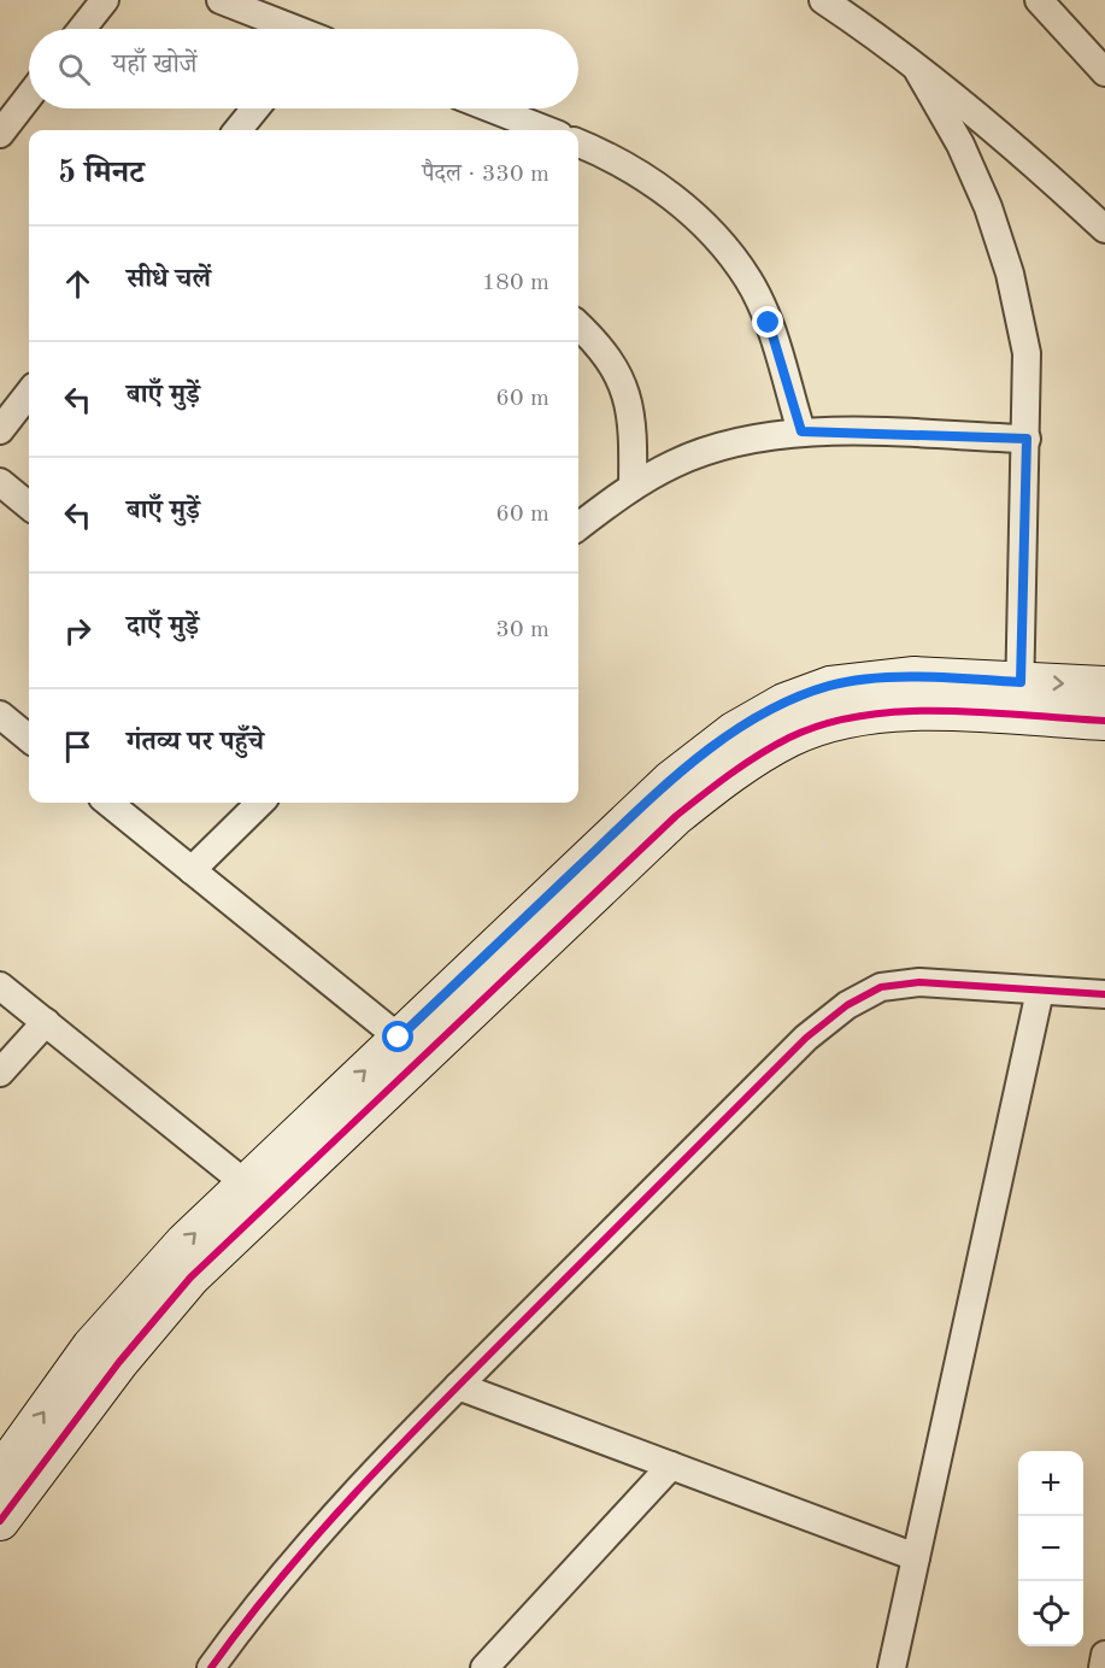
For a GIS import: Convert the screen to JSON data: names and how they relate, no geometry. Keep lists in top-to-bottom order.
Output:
{
  "page": {
    "search": "यहाँ खोजें",
    "heading": ["5 मिनट", "पैदल · 330 m"],
    "list": [
      ["सीधे चलें", "180 m"],
      ["बाएँ मुड़ें", "60 m"],
      ["बाएँ मुड़ें", "60 m"],
      ["दाएँ मुड़ें", "30 m"],
      "गंतव्य पर पहुँचे"
    ],
    "map_buttons": ["+", "−"]
  }
}
